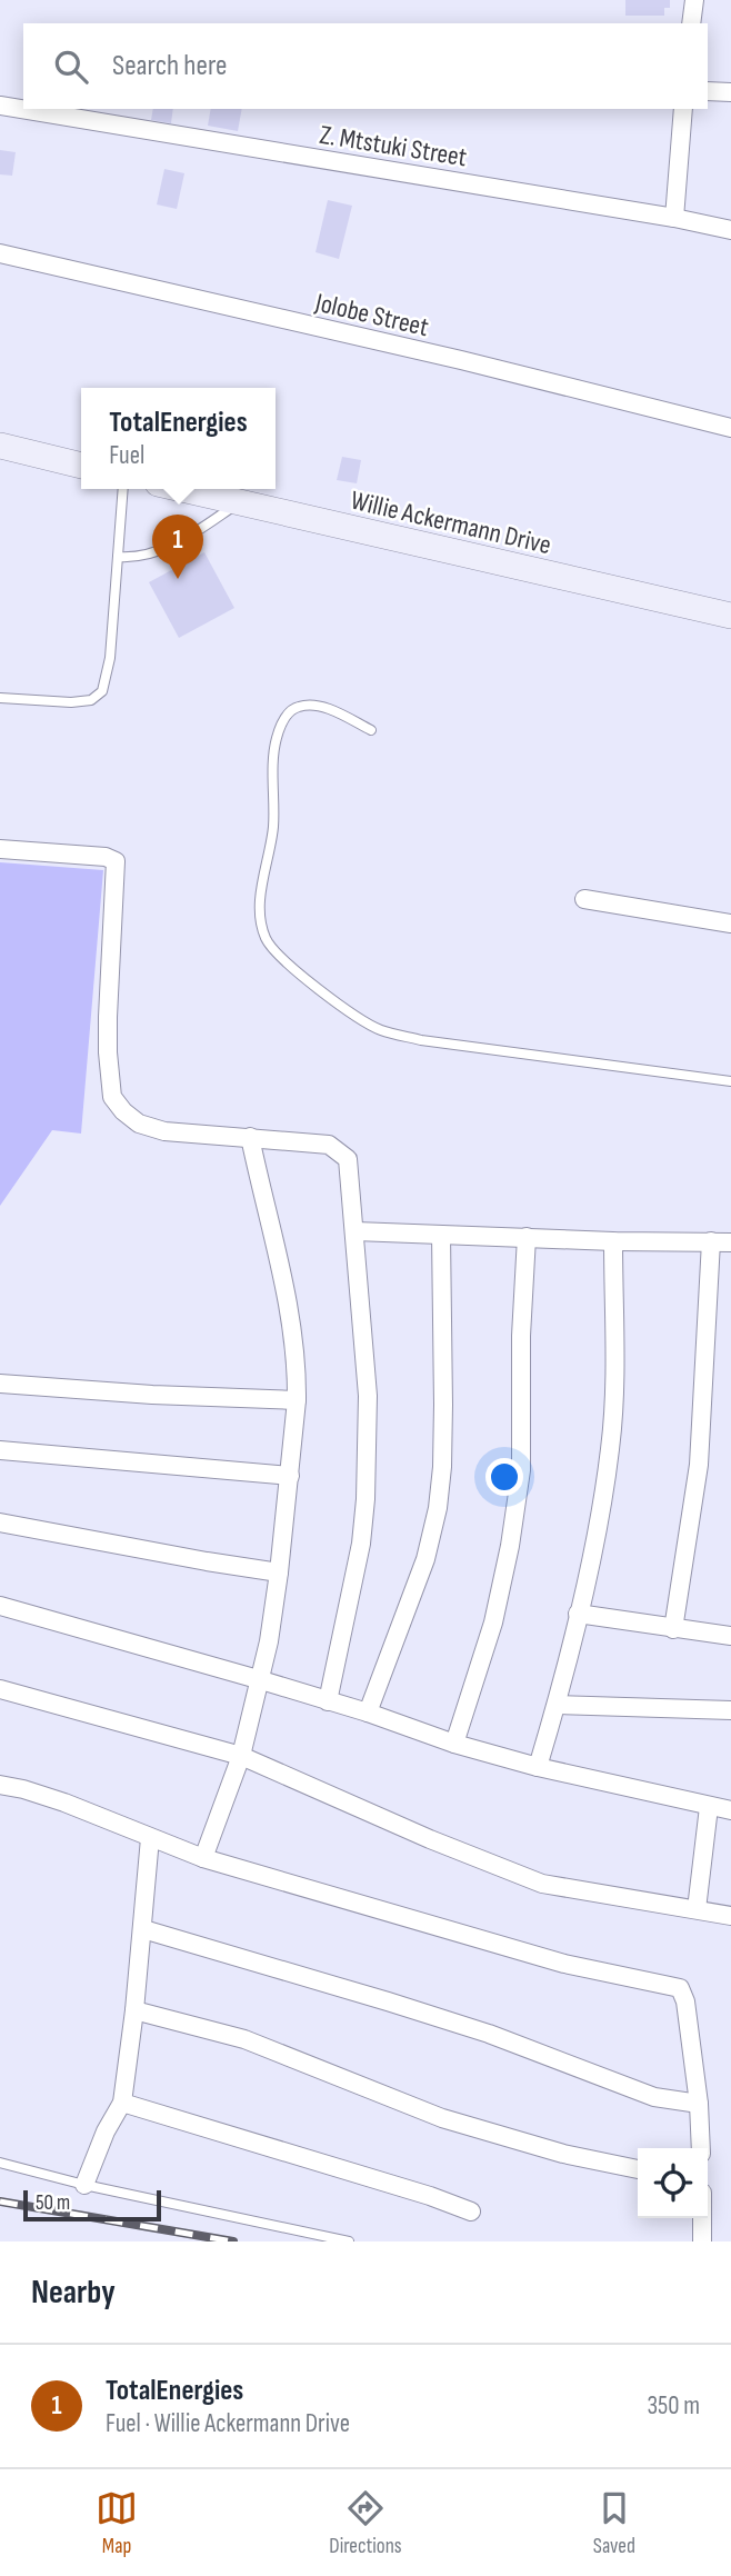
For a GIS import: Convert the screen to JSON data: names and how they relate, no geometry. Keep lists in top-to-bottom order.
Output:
{
  "streets": {
    "street": ["Z. Mtstuki Street", "Jolobe Street", "Willie Ackermann Drive"]
  },
  "scale_bar": "50 m",
  "page": {
    "search": "Search here",
    "popup": ["TotalEnergies", "Fuel"],
    "pins": "1",
    "scale": "50 m",
    "heading": "Nearby",
    "list": [
      {
        "mark": "1",
        "name": "TotalEnergies",
        "note": "Fuel · Willie Ackermann Drive",
        "value": "350 m"
      }
    ],
    "nav": ["Map", "Directions", "Saved"]
  }
}
